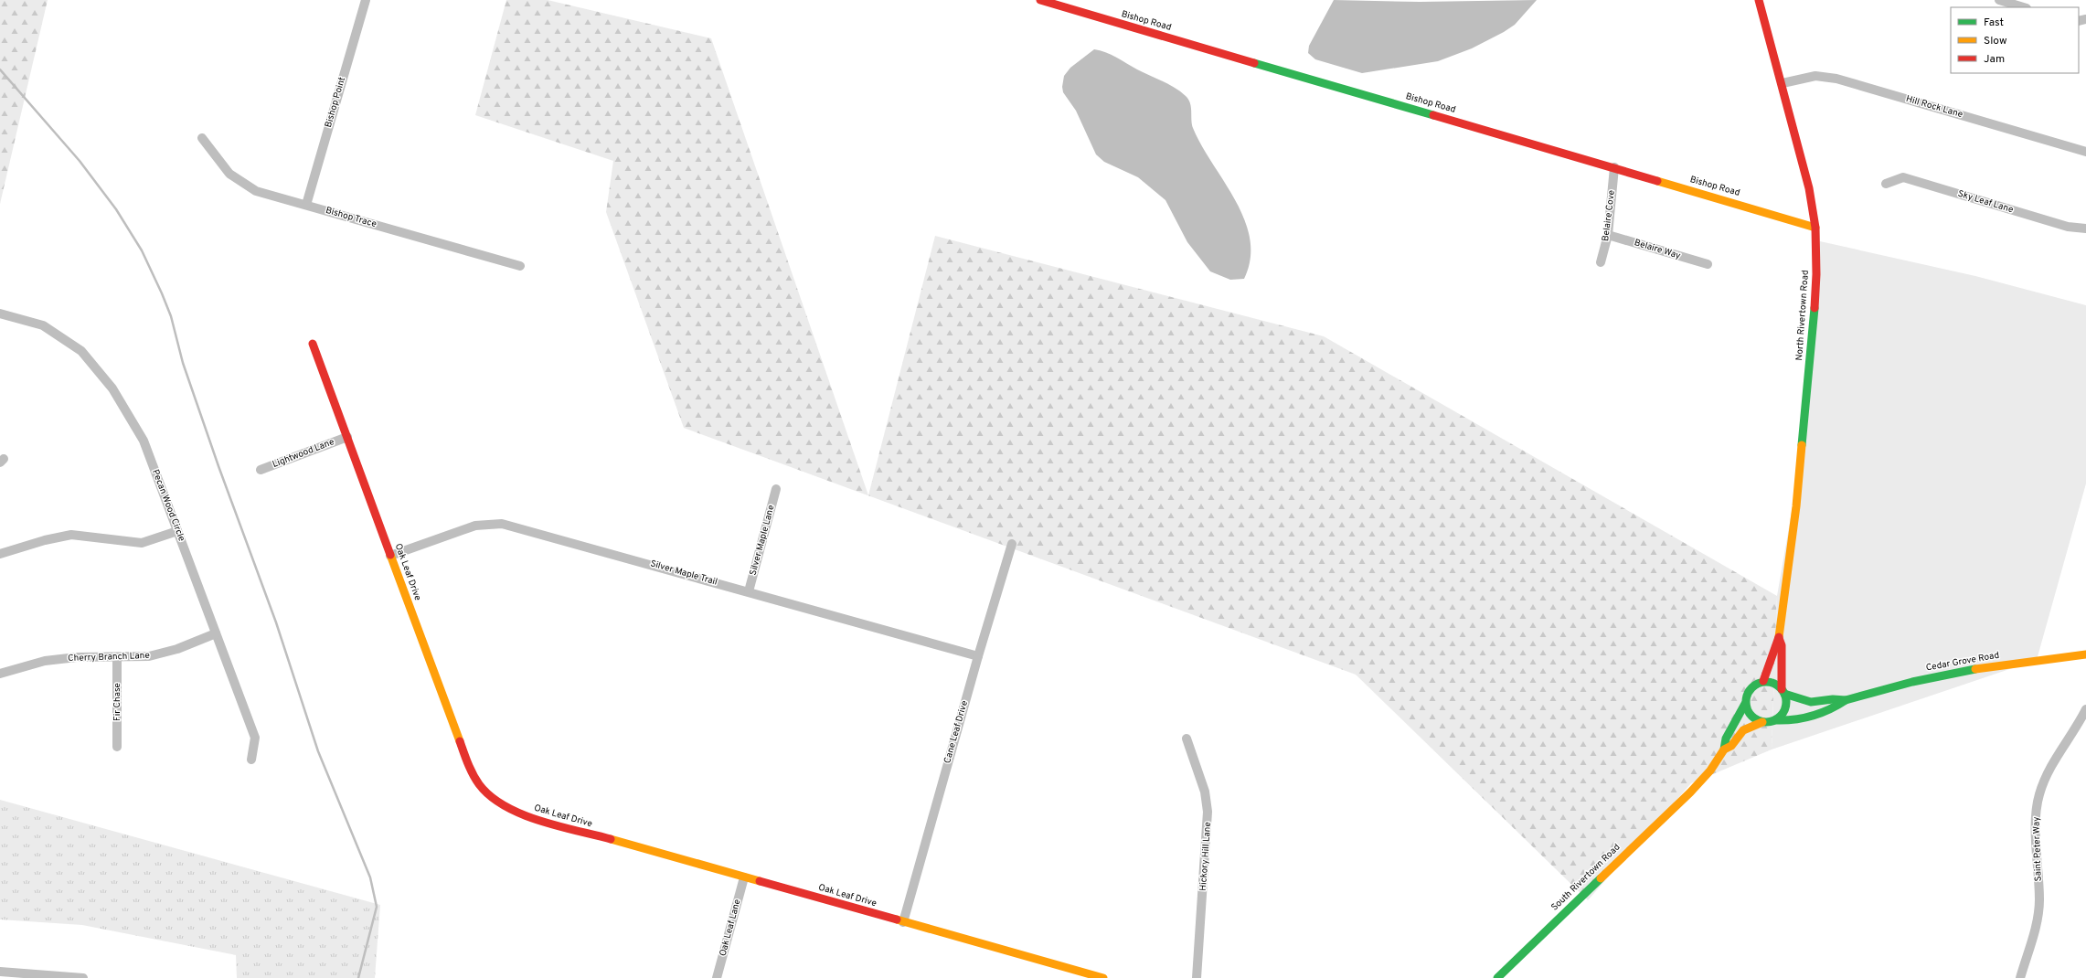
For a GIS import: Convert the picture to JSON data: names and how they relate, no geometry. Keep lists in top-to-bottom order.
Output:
{
  "streets": {
    "street": [
      "Bishop Road",
      "Bishop Point",
      "Hill Rock Lane",
      "Sky Leaf Lane",
      "Belaire Cove",
      "Bishop Trace",
      "Belaire Way",
      "North Rivertown Road",
      "Lightwood Lane",
      "Pecan Wood Circle",
      "Silver Maple Lane",
      "Oak Leaf Drive",
      "Silver Maple Trail",
      "Cherry Branch Lane",
      "Cedar Grove Road",
      "Fir Chase",
      "Cane Leaf Drive",
      "Saint Peter Way",
      "Hickory Hill Lane",
      "South Rivertown Road",
      "Oak Leaf Lane"
    ]
  },
  "crossings": [
    ["Bishop Road", "Belaire Cove"],
    ["Bishop Road", "North Rivertown Road"],
    ["Bishop Point", "Bishop Trace"],
    ["Hill Rock Lane", "North Rivertown Road"],
    ["Belaire Cove", "Belaire Way"],
    ["North Rivertown Road", "Cedar Grove Road"],
    ["Lightwood Lane", "Oak Leaf Drive"],
    ["Pecan Wood Circle", "Cherry Branch Lane"],
    ["Silver Maple Lane", "Silver Maple Trail"],
    ["Oak Leaf Drive", "Silver Maple Trail"],
    ["Oak Leaf Drive", "Cane Leaf Drive"],
    ["Oak Leaf Drive", "Oak Leaf Lane"],
    ["Silver Maple Trail", "Cane Leaf Drive"],
    ["Cherry Branch Lane", "Fir Chase"]
  ],
  "legend": ["Fast", "Slow", "Jam"]
}
